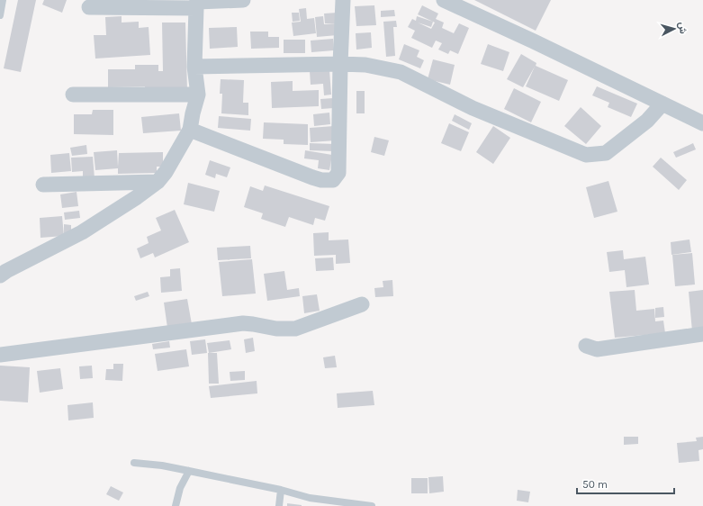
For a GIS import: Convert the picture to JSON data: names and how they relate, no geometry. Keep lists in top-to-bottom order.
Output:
{
  "scale_bar": "50 m",
  "north": "right"
}
